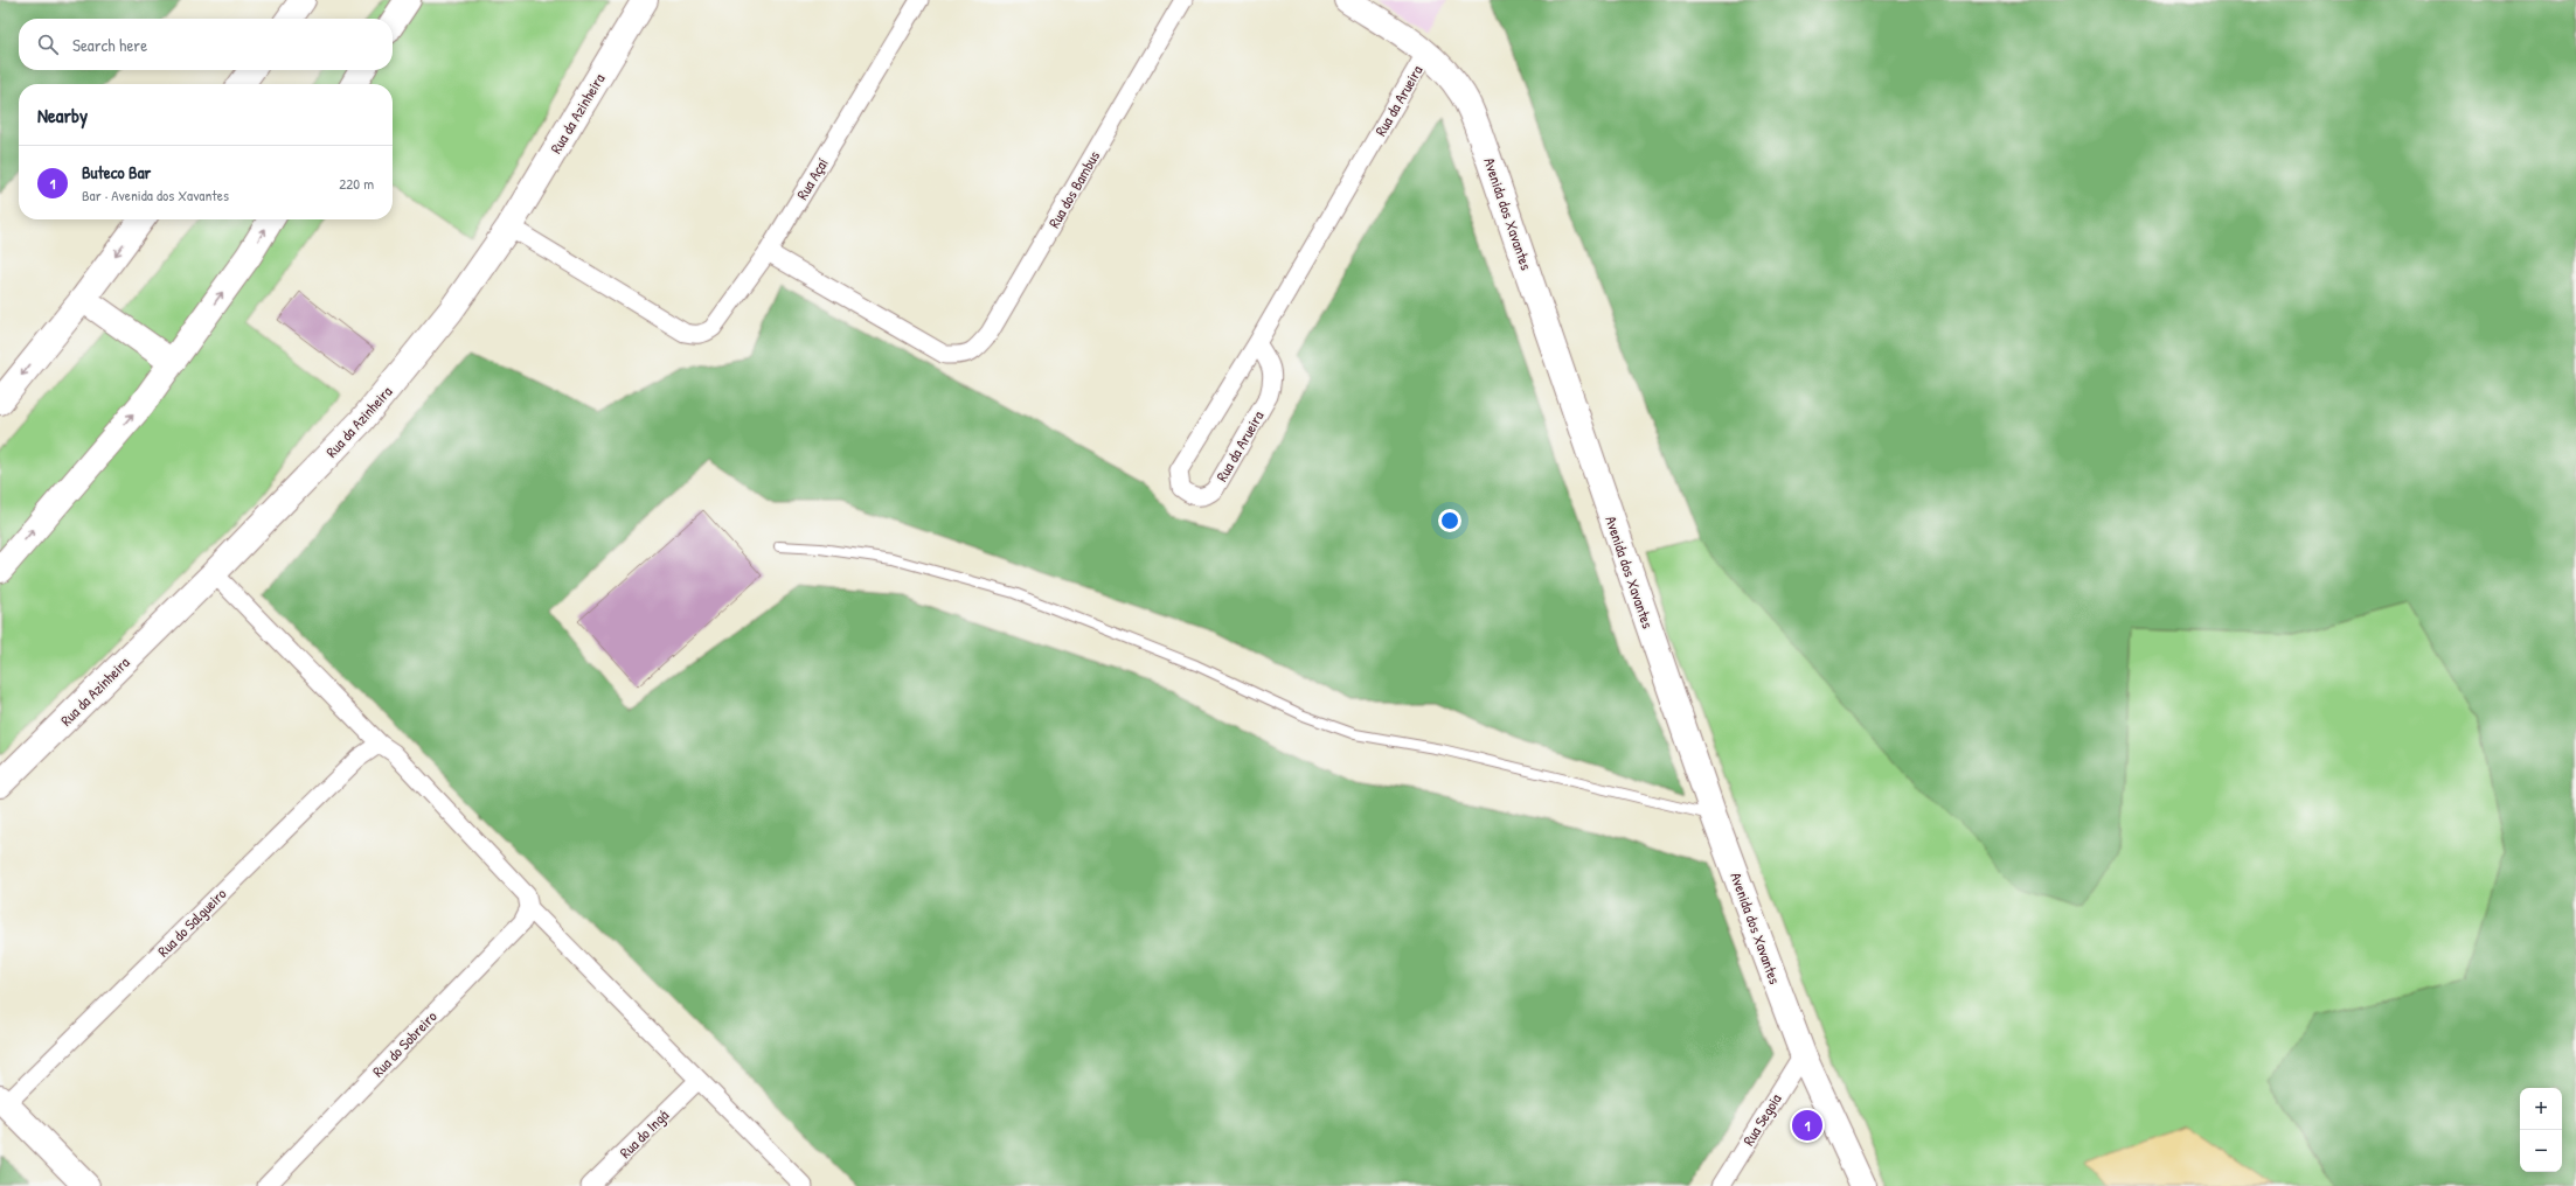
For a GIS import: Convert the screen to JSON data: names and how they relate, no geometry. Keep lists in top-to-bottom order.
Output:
{
  "streets": {
    "main road": ["Rua da Azinheira", "Avenida dos Xavantes"],
    "street": [
      "Rua da Arueira",
      "Rua Açaí",
      "Rua dos Bambus",
      "Rua do Salgueiro",
      "Rua do Sobreiro",
      "Rua Segoia",
      "Rua do Ingá"
    ]
  },
  "crossings": [
    ["Rua da Arueira", "Avenida dos Xavantes"],
    ["Rua da Azinheira", "Rua Açaí"],
    ["Rua Açaí", "Rua dos Bambus"],
    ["Avenida dos Xavantes", "Rua Segoia"]
  ],
  "page": {
    "search": "Search here",
    "heading": "Nearby",
    "list": [
      {
        "mark": "1",
        "name": "Buteco Bar",
        "note": "Bar · Avenida dos Xavantes",
        "value": "220 m"
      }
    ],
    "map_buttons": ["+", "−"],
    "pins": "1"
  }
}
